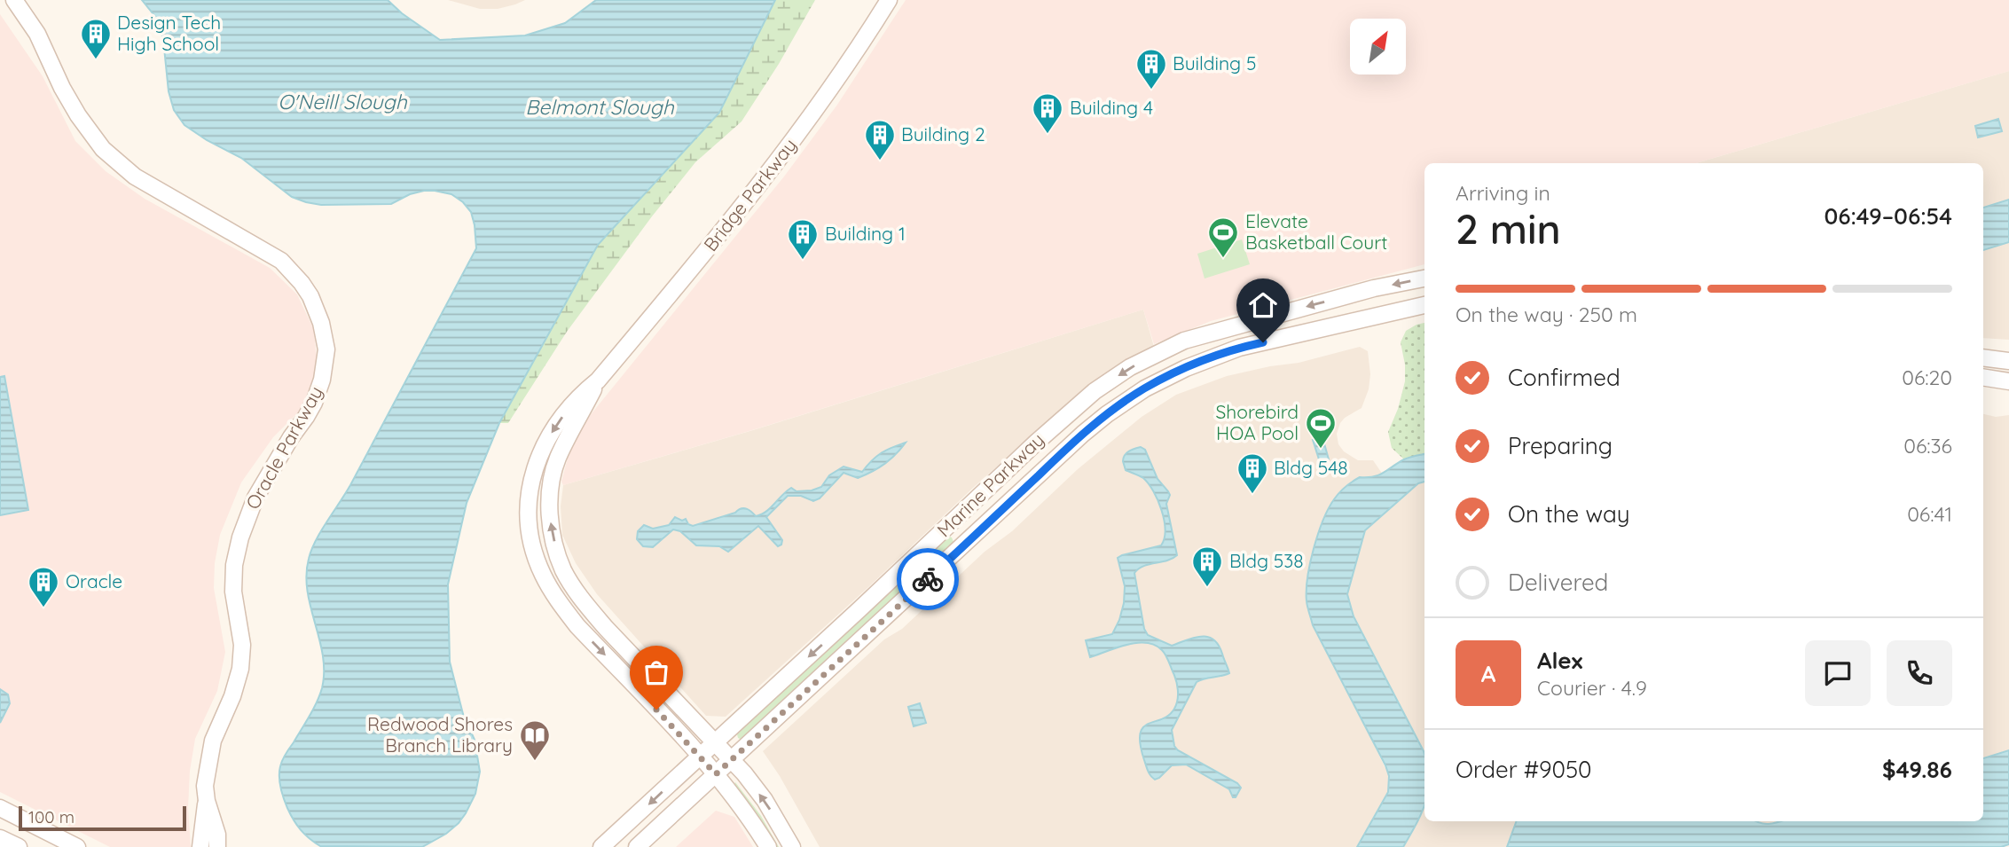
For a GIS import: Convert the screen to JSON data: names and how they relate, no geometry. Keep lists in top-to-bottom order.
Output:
{
  "streets": {
    "street": ["Bridge Parkway", "Oracle Parkway", "Marine Parkway"]
  },
  "crossings": [
    ["Bridge Parkway", "Marine Parkway"]
  ],
  "water": ["O'Neill Slough", "Belmont Slough"],
  "places": {
    "building": [
      "Design Tech High School",
      "Building 5",
      "Building 4",
      "Building 2",
      "Building 1",
      "Bldg 548",
      "Bldg 538",
      "Oracle"
    ],
    "sports": ["Elevate Basketball Court", "Shorebird HOA Pool"],
    "library": ["Redwood Shores Branch Library"]
  },
  "scale_bar": "100 m",
  "north": "top right",
  "page": {
    "heading": ["2 min", "Arriving in", "06:49–06:54"],
    "panel": [
      "Alex",
      "Courier · 4.9",
      "Order #9050",
      "$49.86"
    ],
    "bar": "On the way · 250 m",
    "list": [
      ["Confirmed", "06:20"],
      ["Preparing", "06:36"],
      ["On the way", "06:41"],
      "Delivered"
    ],
    "round": "A",
    "scale": "100 m"
  }
}
